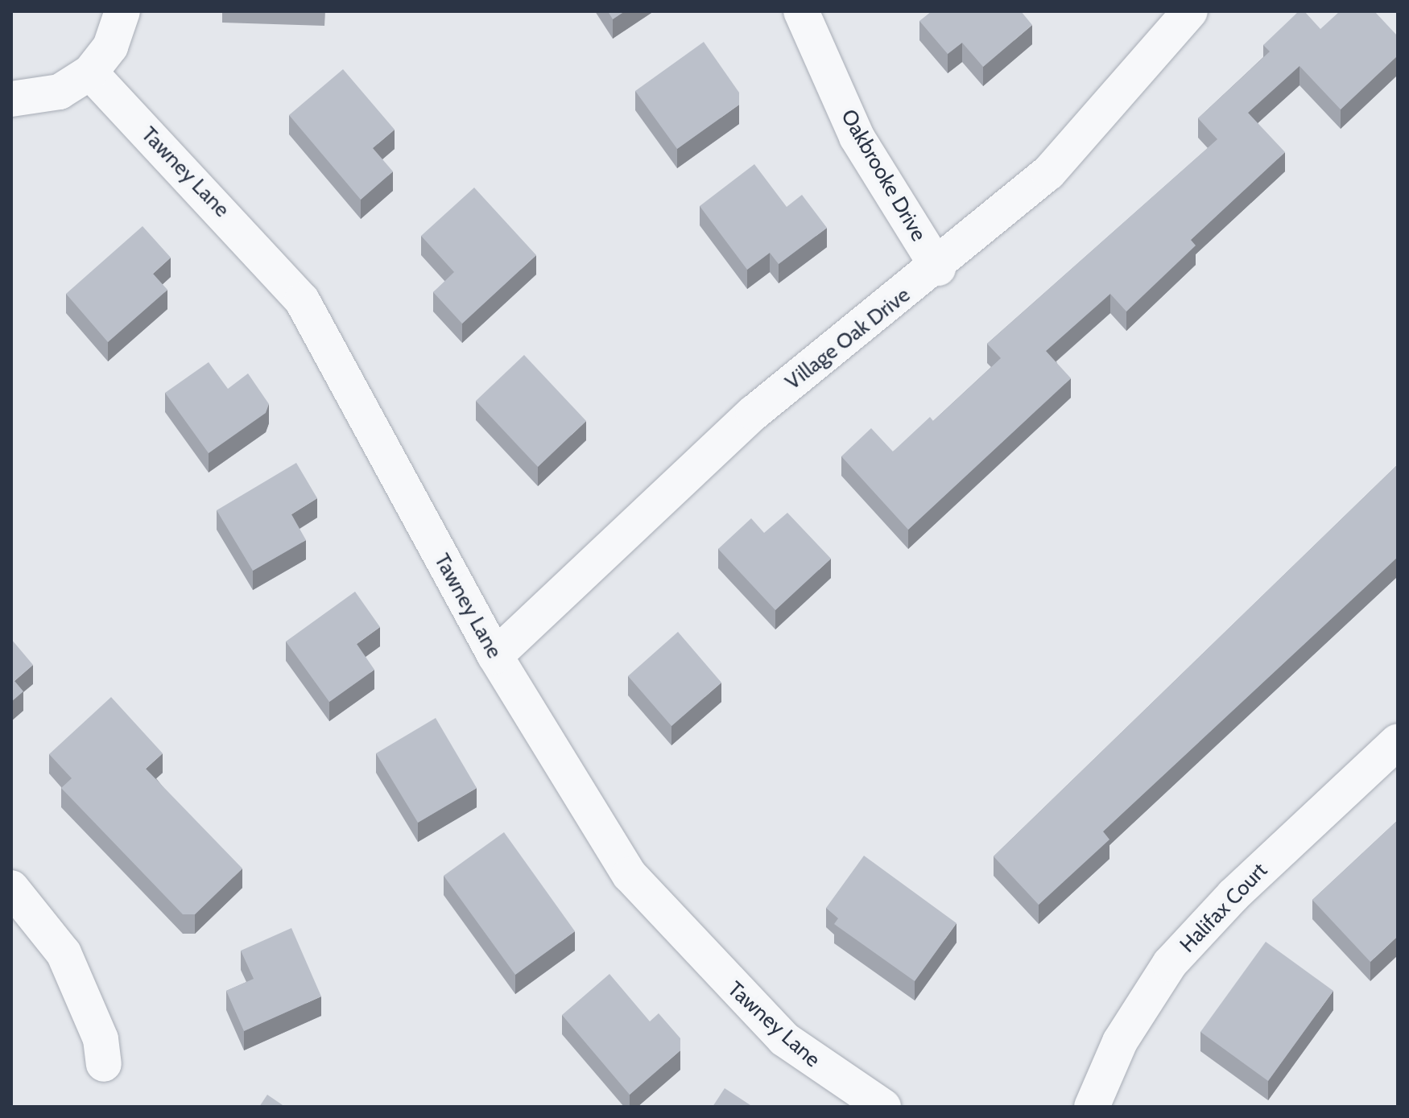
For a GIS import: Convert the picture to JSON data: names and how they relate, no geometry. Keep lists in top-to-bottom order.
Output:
{
  "streets": {
    "street": [
      "Tawney Lane",
      "Oakbrooke Drive",
      "Village Oak Drive",
      "Halifax Court"
    ]
  },
  "crossings": [
    ["Tawney Lane", "Village Oak Drive"],
    ["Oakbrooke Drive", "Village Oak Drive"]
  ]
}
